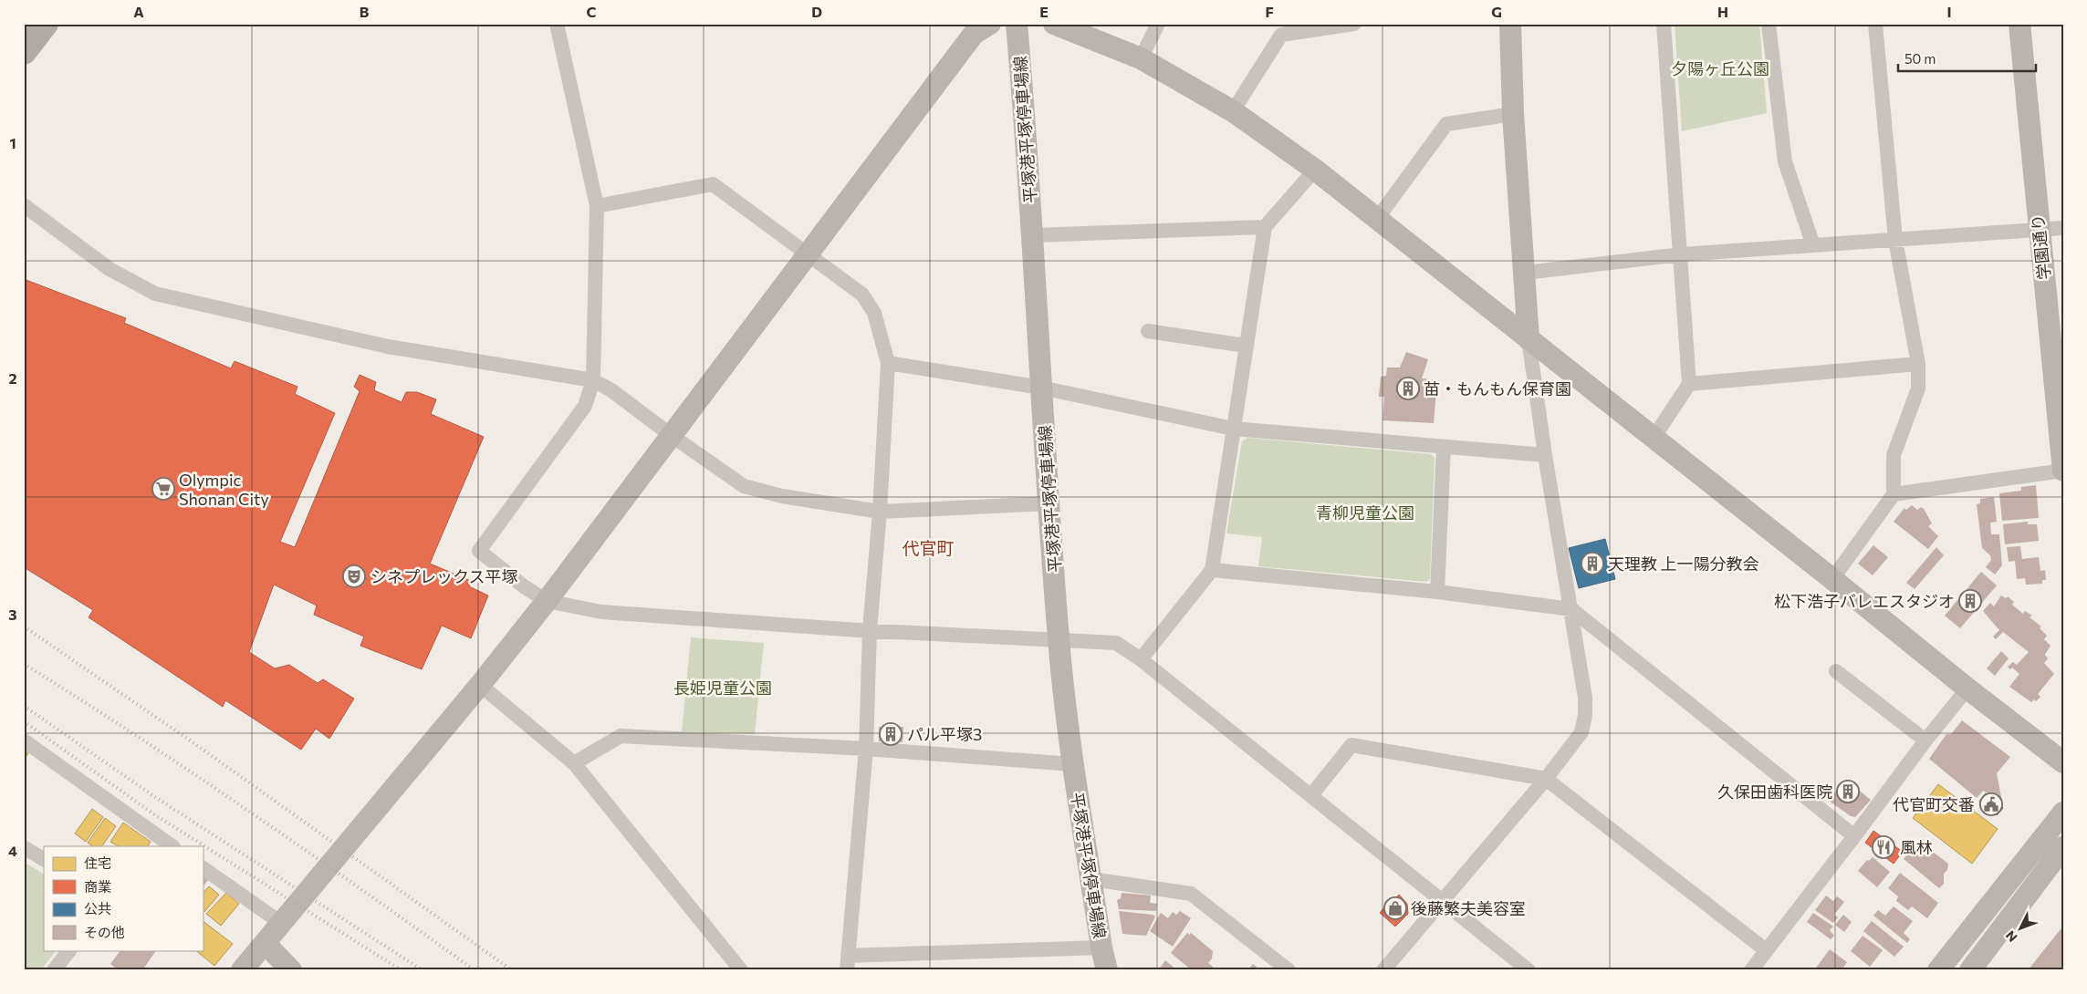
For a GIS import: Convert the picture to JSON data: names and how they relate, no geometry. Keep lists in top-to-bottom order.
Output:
{
  "streets": {
    "street": ["平塚港平塚停車場線", "学園通り"]
  },
  "districts": ["代官町"],
  "parks": ["夕陽ヶ丘公園", "青柳児童公園", "長姫児童公園"],
  "places": {
    "building": [
      "苗・もんもん保育園",
      "天理教 上一陽分教会",
      "松下浩子バレエスタジオ",
      "パル平塚3",
      "久保田歯科医院"
    ],
    "supermarket": ["Olympic Shonan City"],
    "theatre": ["シネプレックス平塚"],
    "public building": ["代官町交番"],
    "restaurant": ["風林"],
    "shop": ["後藤繁夫美容室"]
  },
  "legend": [
    "住宅",
    "商業",
    "公共",
    "その他"
  ],
  "scale_bar": "50 m",
  "north": "bottom left",
  "grid": {
    "columns": [
      "A",
      "B",
      "C",
      "D",
      "E",
      "F",
      "G",
      "H",
      "I"
    ],
    "rows": [
      "1",
      "2",
      "3",
      "4"
    ]
  }
}
